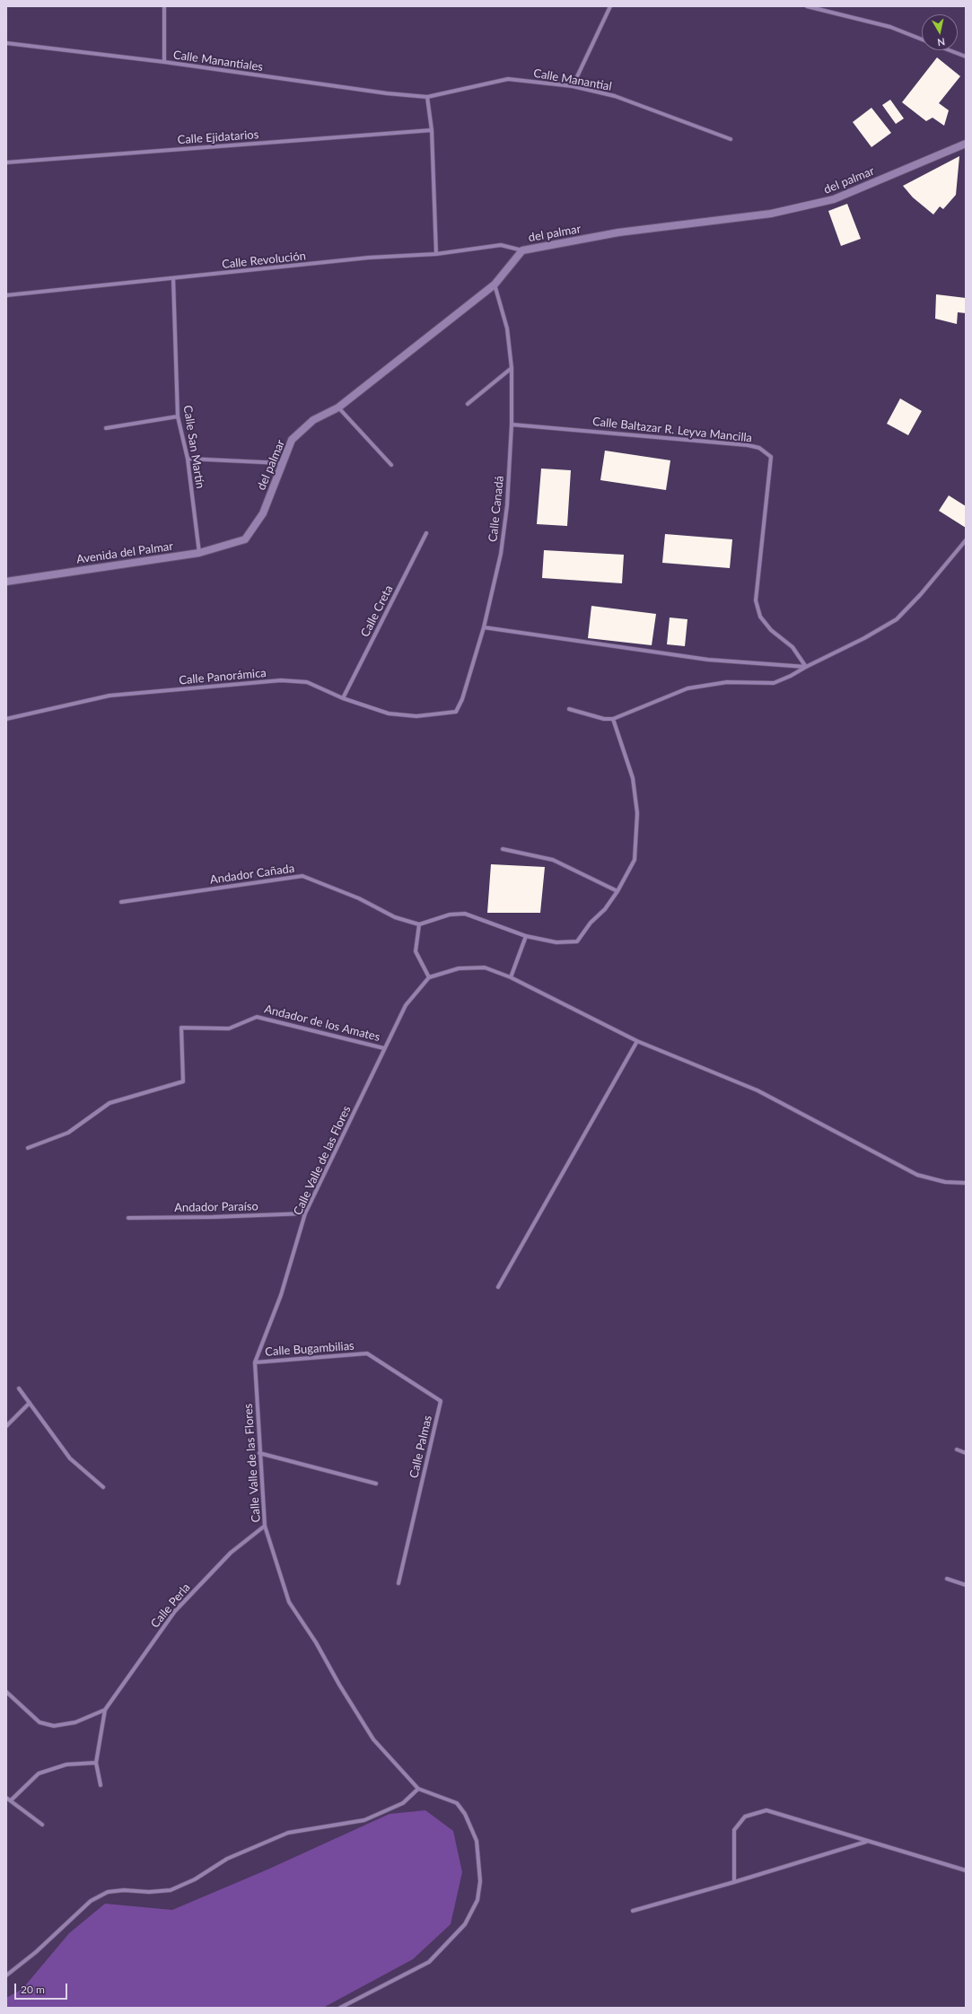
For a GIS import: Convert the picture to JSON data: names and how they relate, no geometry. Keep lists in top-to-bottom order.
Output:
{
  "streets": {
    "street": [
      "Calle Manantiales",
      "Calle Manantial",
      "Calle Ejidatarios",
      "del palmar",
      "Calle Revolución",
      "Calle Baltazar R. Leyva Mancilla",
      "Calle San Martín",
      "Calle Canadá",
      "Avenida del Palmar",
      "Calle Creta",
      "Calle Panorámica",
      "Andador Cañada",
      "Andador de los Amates",
      "Calle Valle de las Flores",
      "Andador Paraíso",
      "Calle Bugambilias",
      "Calle Palmas",
      "Calle Perla"
    ]
  },
  "crossings": [
    ["Calle Manantiales", "Calle Manantial"],
    ["del palmar", "Calle Revolución"],
    ["del palmar", "Calle Canadá"],
    ["del palmar", "Avenida del Palmar"],
    ["Calle Revolución", "Calle San Martín"],
    ["Calle Baltazar R. Leyva Mancilla", "Calle Canadá"],
    ["Calle San Martín", "Avenida del Palmar"],
    ["Calle Canadá", "Calle Panorámica"],
    ["Calle Creta", "Calle Panorámica"],
    ["Andador de los Amates", "Calle Valle de las Flores"],
    ["Calle Valle de las Flores", "Andador Paraíso"],
    ["Calle Valle de las Flores", "Calle Bugambilias"],
    ["Calle Valle de las Flores", "Calle Perla"],
    ["Calle Bugambilias", "Calle Palmas"]
  ],
  "scale_bar": "20 m",
  "north": "bottom"
}
